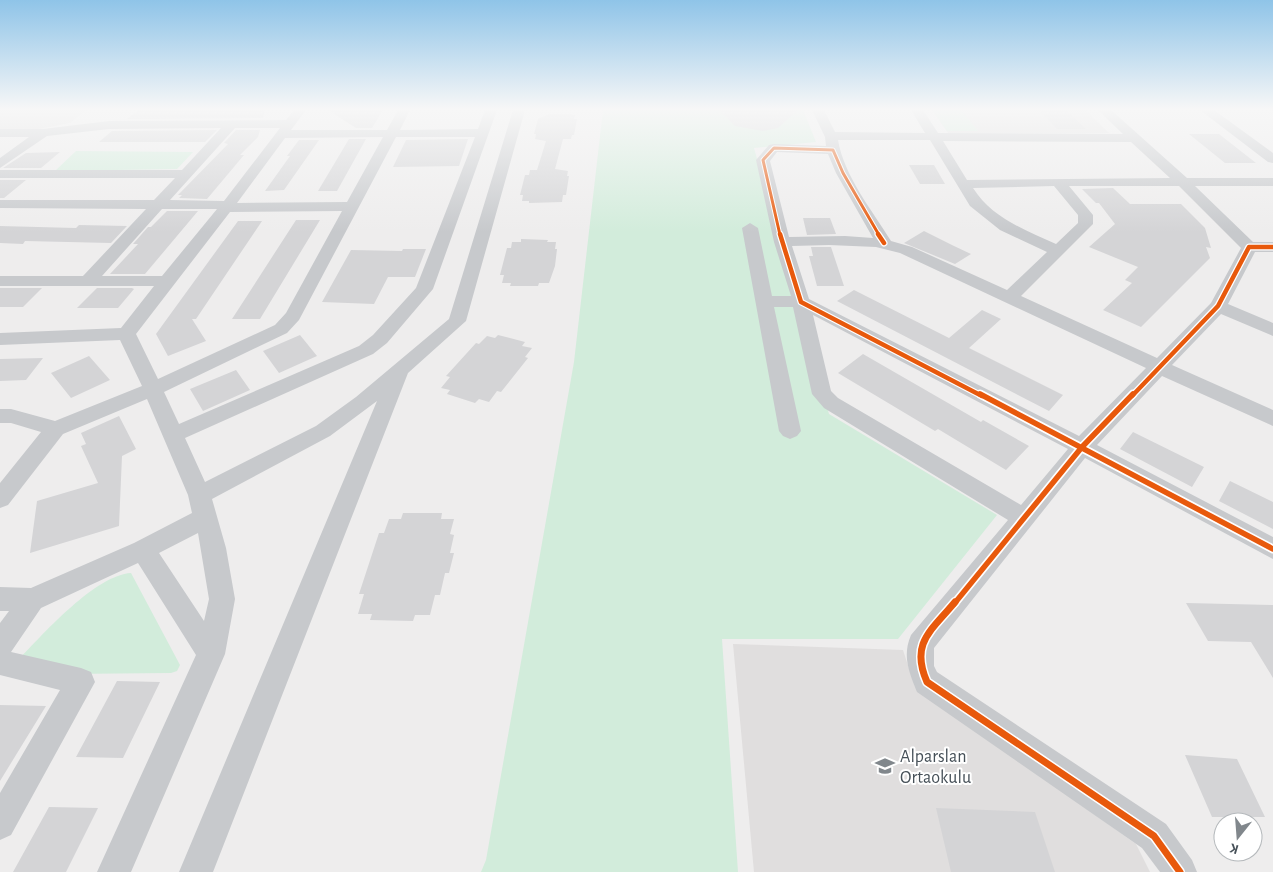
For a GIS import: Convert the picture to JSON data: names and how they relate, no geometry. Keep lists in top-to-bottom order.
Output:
{
  "places": {
    "school or university": ["Alparslan Ortaokulu"]
  },
  "north": "bottom"
}
